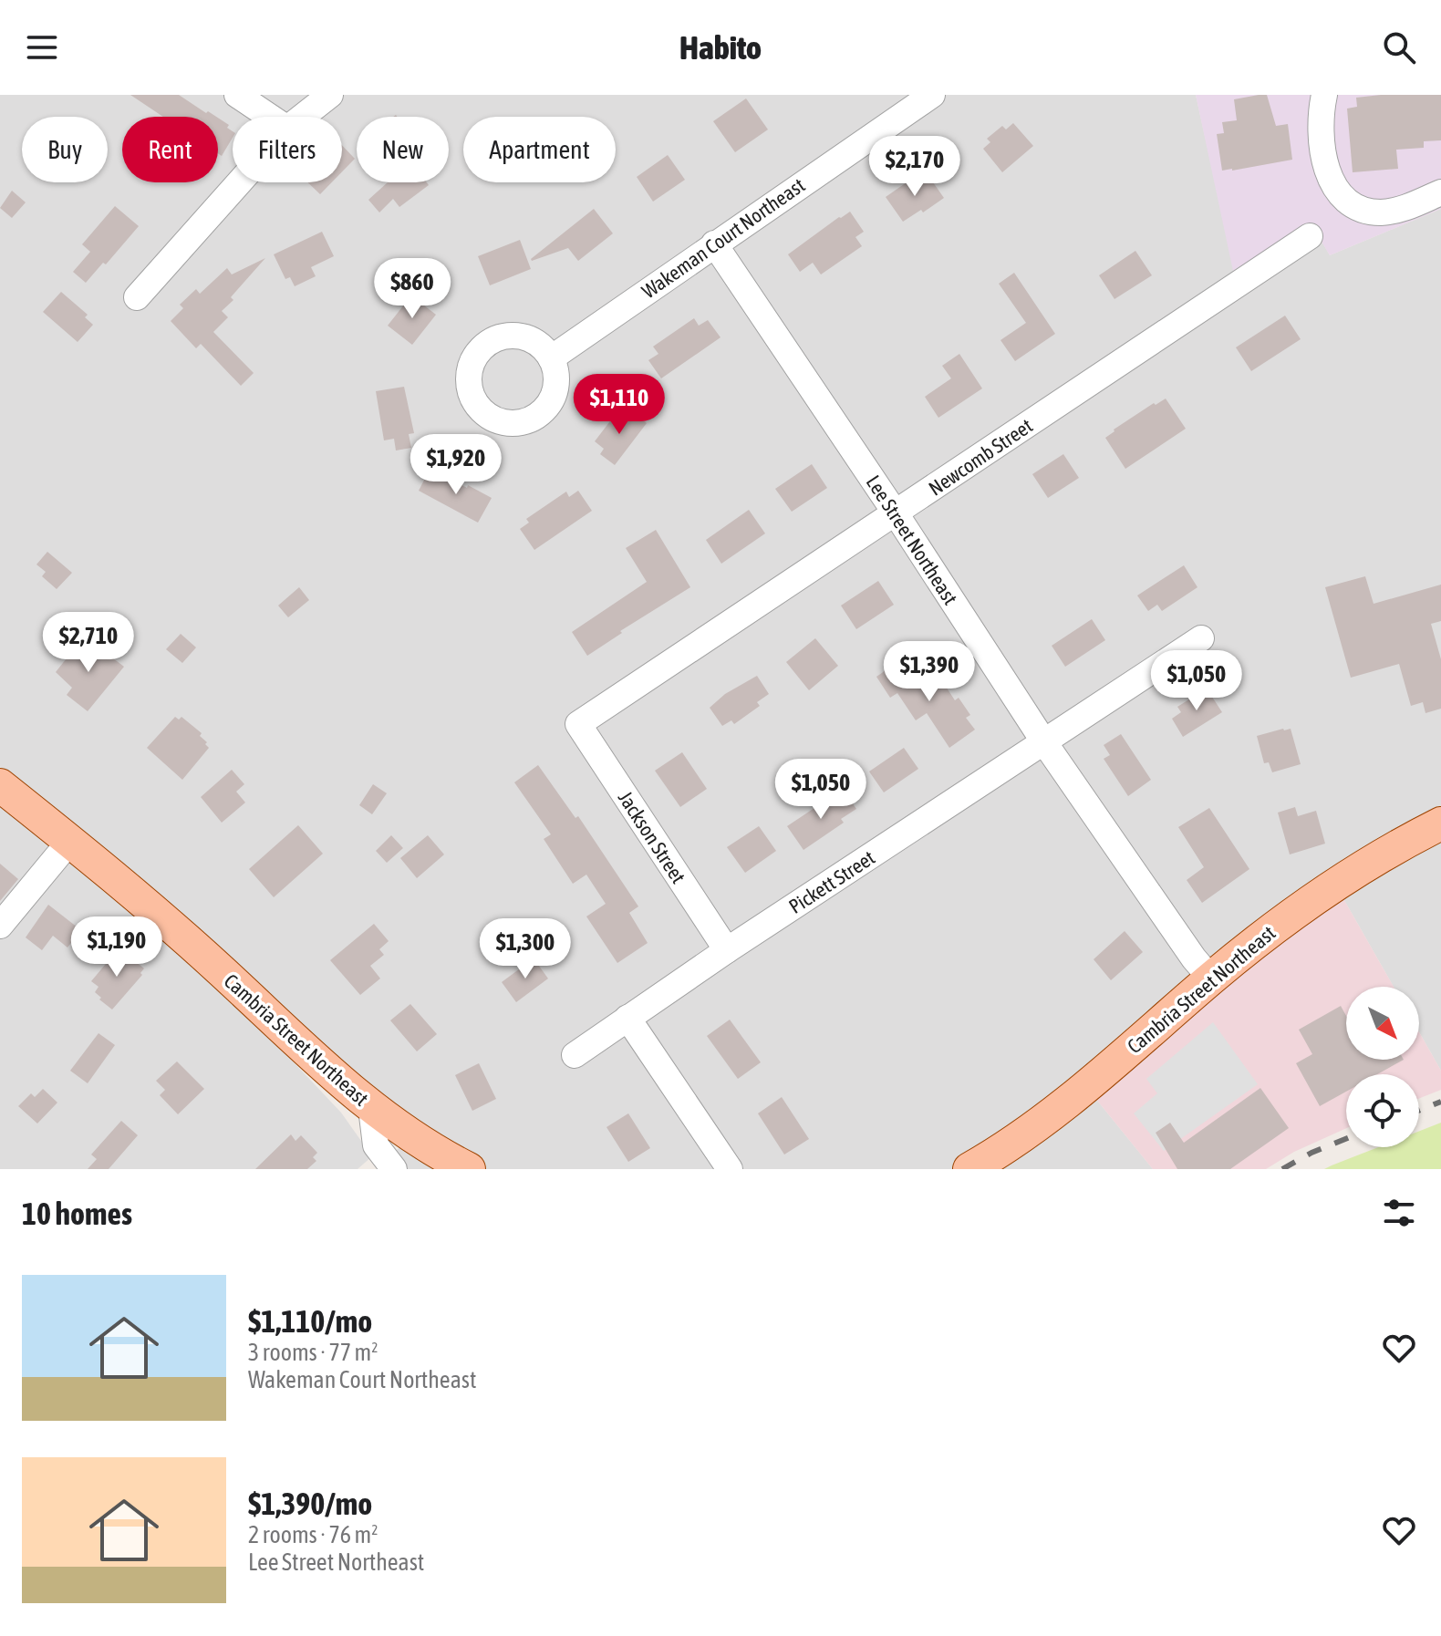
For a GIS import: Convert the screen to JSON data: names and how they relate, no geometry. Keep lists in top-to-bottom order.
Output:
{
  "streets": {
    "main road": ["Cambria Street Northeast"],
    "street": [
      "Wakeman Court Northeast",
      "Newcomb Street",
      "Lee Street Northeast",
      "Jackson Street",
      "Pickett Street"
    ]
  },
  "crossings": [
    ["Wakeman Court Northeast", "Lee Street Northeast"],
    ["Newcomb Street", "Lee Street Northeast"],
    ["Newcomb Street", "Jackson Street"],
    ["Lee Street Northeast", "Pickett Street"],
    ["Lee Street Northeast", "Cambria Street Northeast"],
    ["Jackson Street", "Pickett Street"]
  ],
  "north": "bottom right",
  "page": {
    "header": "Habito",
    "chip": [
      "Buy",
      "Rent",
      "Filters",
      "New",
      "Apartment"
    ],
    "price": [
      "$2,170",
      "$860",
      "$1,110",
      "$1,920",
      "$2,710",
      "$1,390",
      "$1,050",
      "$1,050",
      "$1,190",
      "$1,300"
    ],
    "heading": "10 homes",
    "list": [
      {
        "name": "$1,110/mo",
        "note": "3 rooms · 77 m² · Wakeman Court Northeast"
      },
      {
        "name": "$1,390/mo",
        "note": "2 rooms · 76 m² · Lee Street Northeast"
      }
    ]
  }
}
